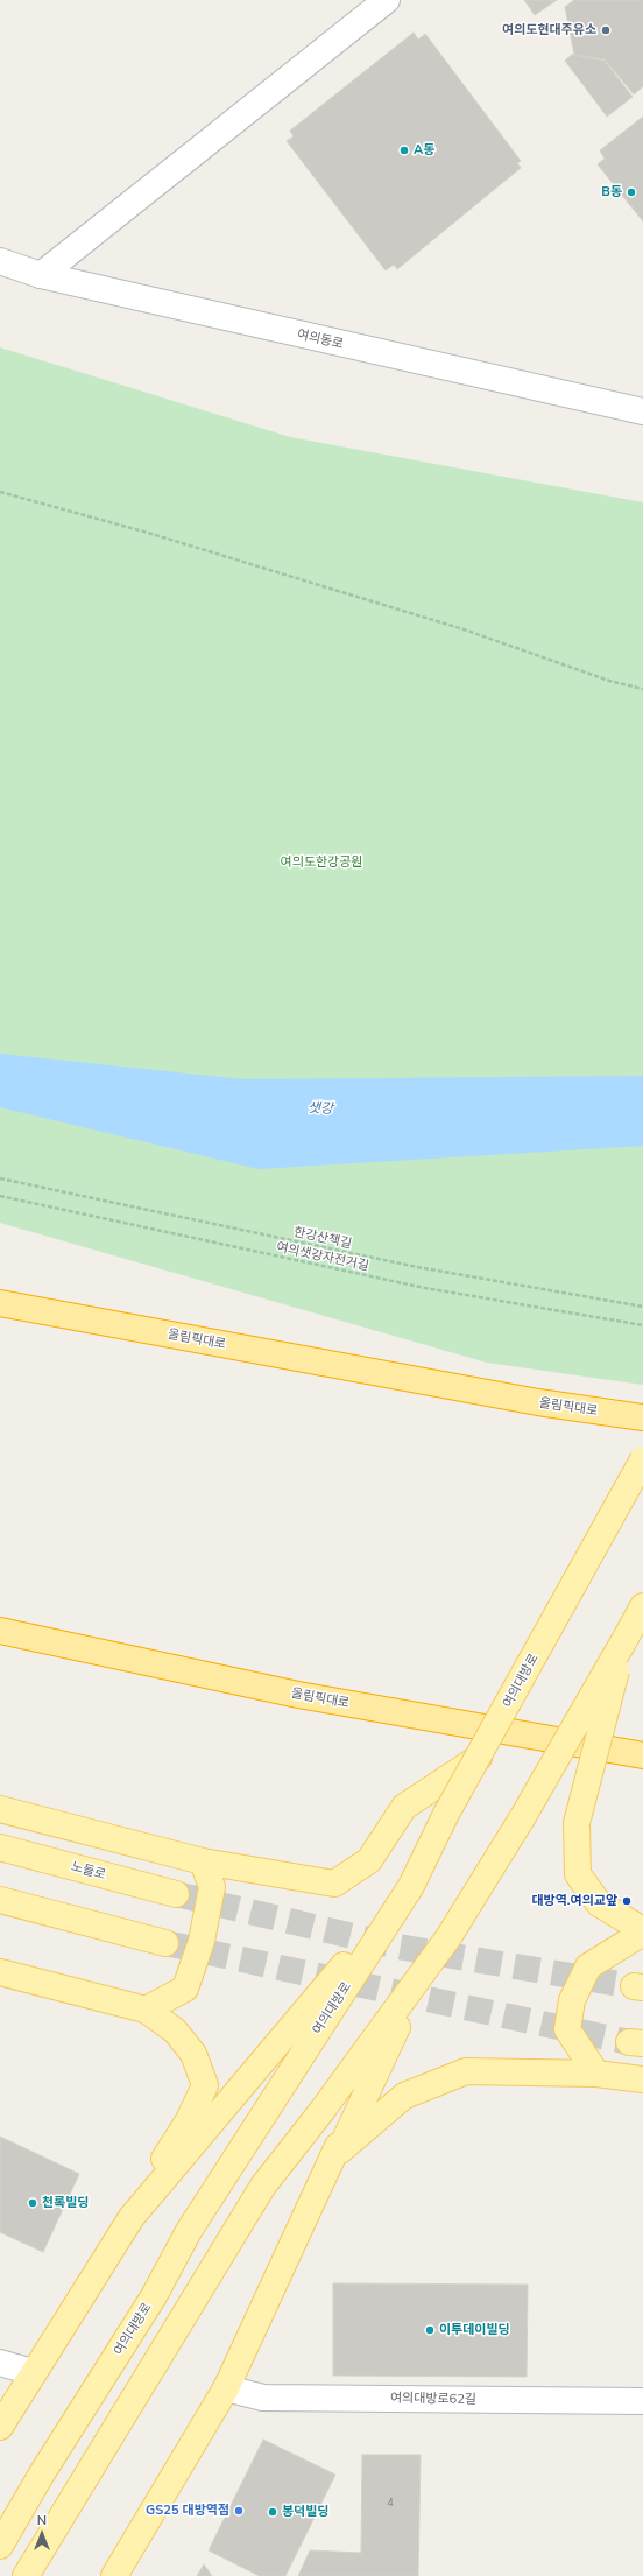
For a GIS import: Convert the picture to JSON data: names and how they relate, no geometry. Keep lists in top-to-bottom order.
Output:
{
  "streets": {
    "highway": ["올림픽대로"],
    "main road": ["여의대방로", "노들로"],
    "street": ["여의동로", "여의대방로62길"],
    "path": ["한강산책길", "여의샛강자전거길"]
  },
  "water": ["샛강"],
  "parks": ["여의도한강공원"],
  "places": [
    "여의도현대주유소",
    "A동",
    "B동",
    "대방역.여의교앞",
    "천록빌딩",
    "이투데이빌딩",
    "GS25 대방역점",
    "봉덕빌딩"
  ],
  "house_numbers": ["4"],
  "north": "top"
}
